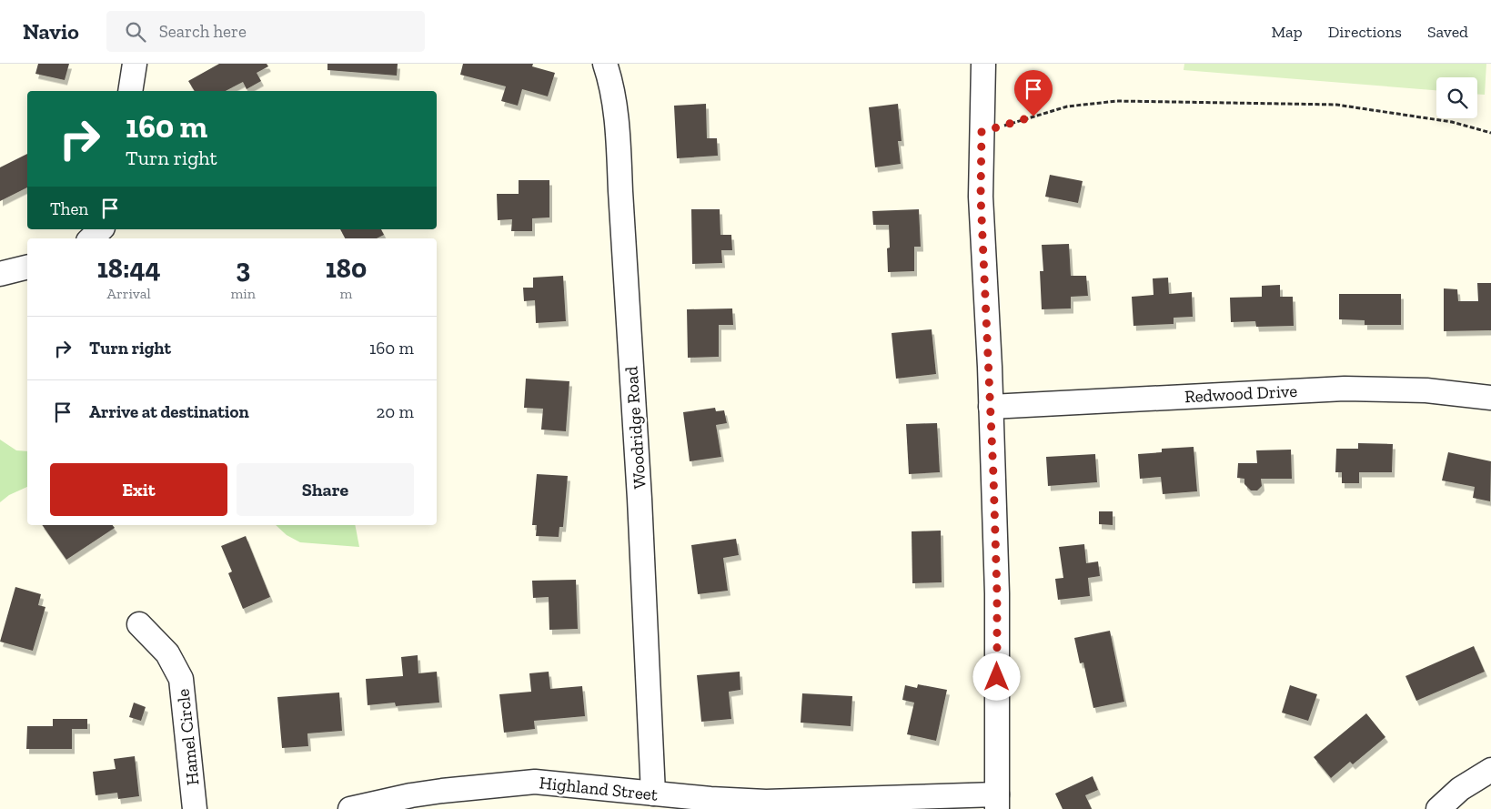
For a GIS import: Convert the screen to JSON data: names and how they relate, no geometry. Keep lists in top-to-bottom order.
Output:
{
  "streets": {
    "street": [
      "Redwood Drive",
      "Woodridge Road",
      "Hamel Circle",
      "Highland Street"
    ]
  },
  "crossings": [
    ["Woodridge Road", "Highland Street"]
  ],
  "page": {
    "header": "Navio",
    "search": "Search here",
    "nav": ["Map", "Directions", "Saved"],
    "turn": ["160 m", "Turn right"],
    "then": "Then",
    "eta": [
      "18:44",
      "Arrival",
      "3",
      "min",
      "180",
      "m"
    ],
    "list": [
      {
        "name": "Turn right",
        "value": "160 m"
      },
      {
        "name": "Arrive at destination",
        "value": "20 m"
      }
    ],
    "buttons": ["Exit", "Share"]
  }
}
